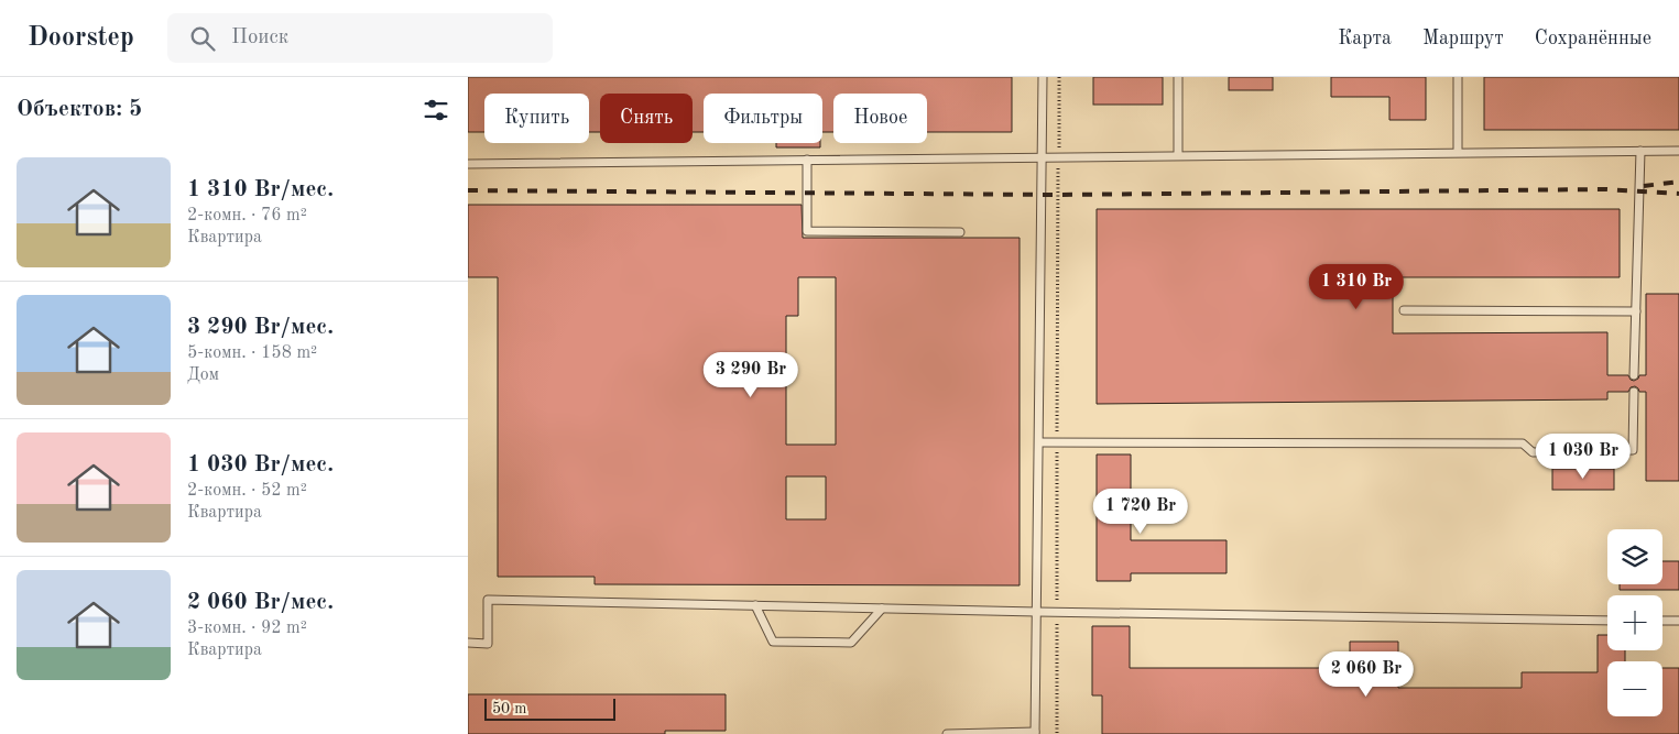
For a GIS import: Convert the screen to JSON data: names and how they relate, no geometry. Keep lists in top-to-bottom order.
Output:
{
  "scale_bar": "50 m",
  "page": {
    "header": "Doorstep",
    "search": "Поиск",
    "nav": ["Карта", "Маршрут", "Сохранённые"],
    "heading": "Объектов: 5",
    "chip": [
      "Купить",
      "Снять",
      "Фильтры",
      "Новое"
    ],
    "list": [
      {
        "name": "1 310 Br/мес.",
        "note": "2-комн. · 76 m² · Квартира"
      },
      {
        "name": "3 290 Br/мес.",
        "note": "5-комн. · 158 m² · Дом"
      },
      {
        "name": "1 030 Br/мес.",
        "note": "2-комн. · 52 m² · Квартира"
      },
      {
        "name": "2 060 Br/мес.",
        "note": "3-комн. · 92 m² · Квартира"
      }
    ],
    "price": [
      "1 310 Br",
      "3 290 Br",
      "1 030 Br",
      "1 720 Br",
      "2 060 Br"
    ],
    "map_buttons": ["+", "−"],
    "scale": "50 m"
  }
}
